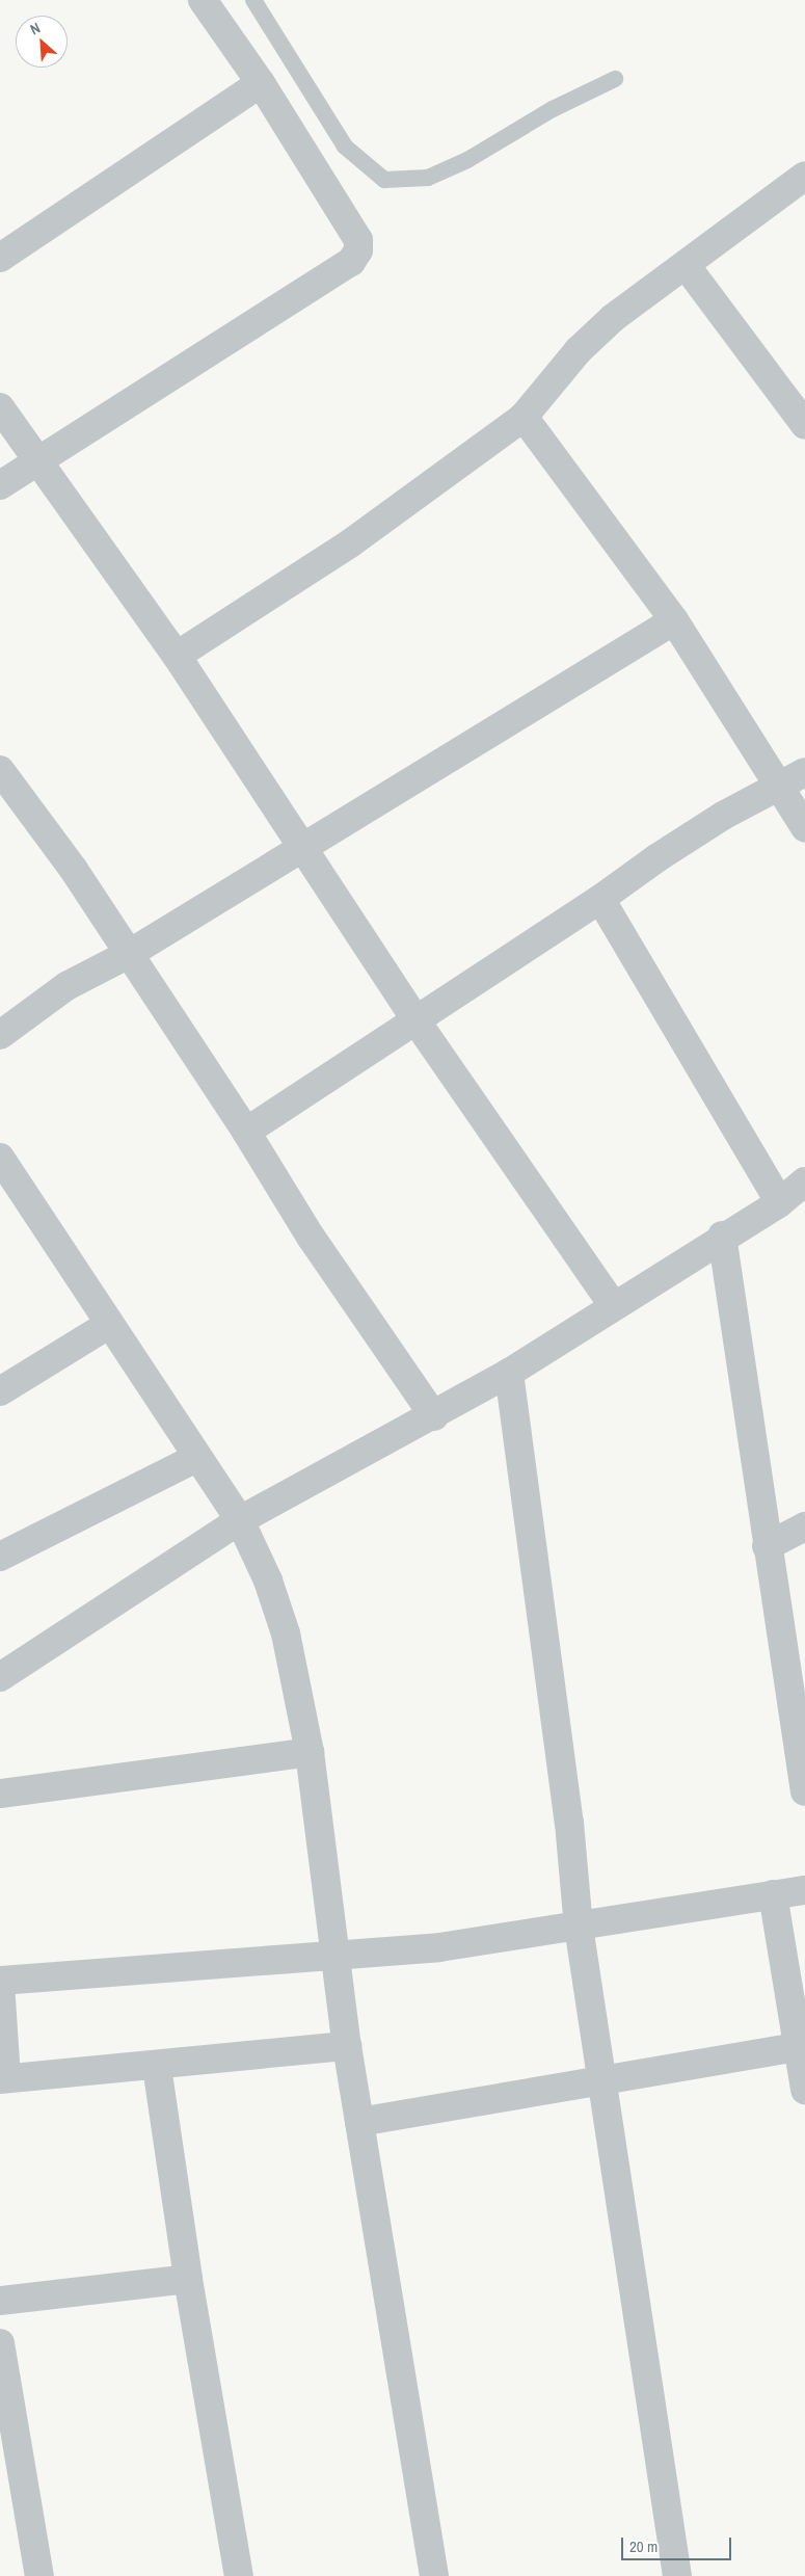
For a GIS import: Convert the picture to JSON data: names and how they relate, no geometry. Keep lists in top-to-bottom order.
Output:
{
  "scale_bar": "20 m",
  "north": "top left"
}
